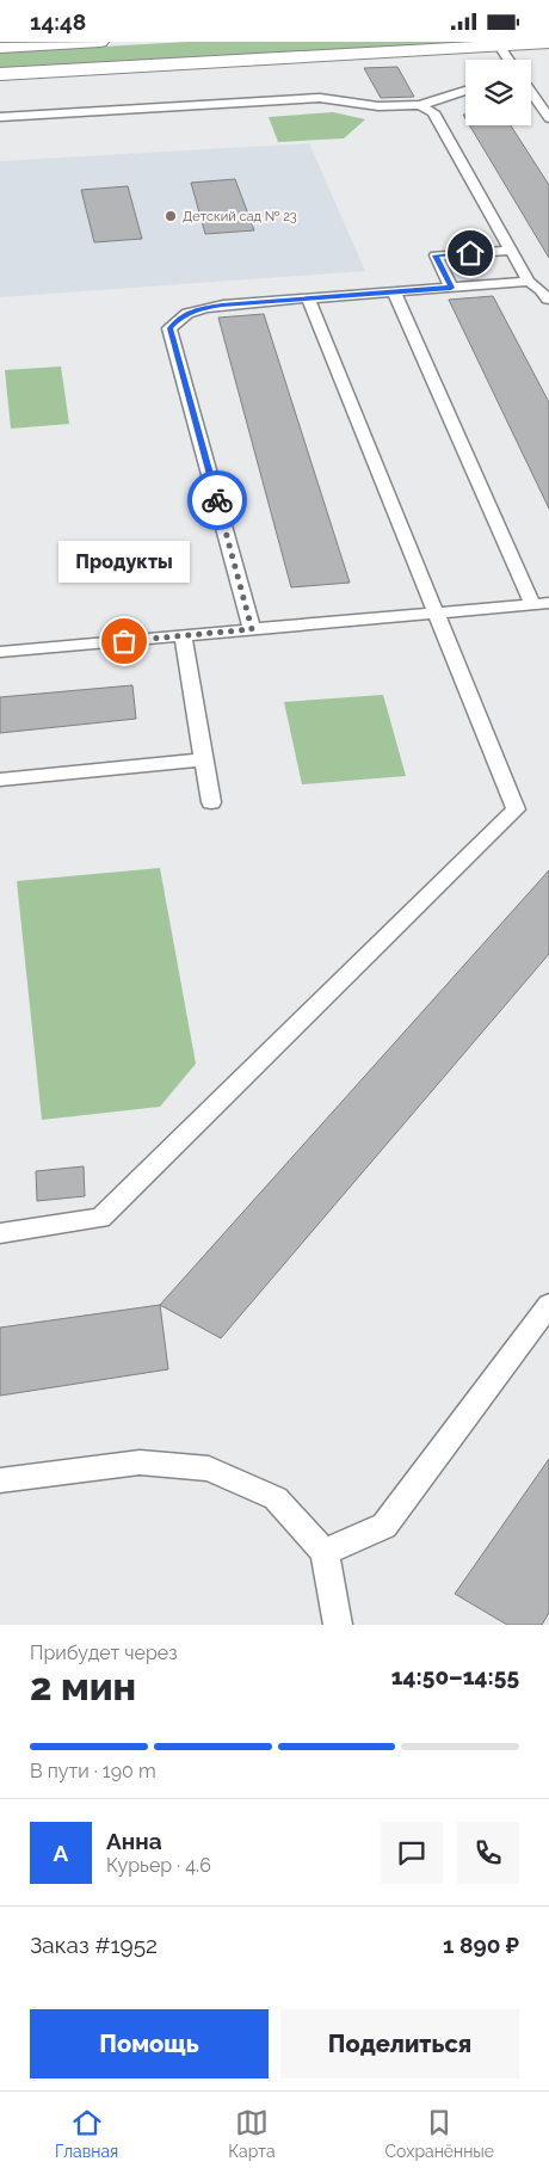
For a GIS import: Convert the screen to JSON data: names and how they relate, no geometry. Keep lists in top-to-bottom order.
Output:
{
  "places": ["Детский сад № 23", "Продукты"],
  "page": {
    "status": "14:48",
    "bubble": "Продукты",
    "heading": ["2 мин", "Прибудет через", "14:50–14:55"],
    "panel": [
      "Анна",
      "Курьер · 4.6",
      "Заказ #1952",
      "1 890 ₽"
    ],
    "bar": "В пути · 190 m",
    "round": "А",
    "buttons": ["Помощь", "Поделиться"],
    "tabs": ["Главная", "Карта", "Сохранённые"]
  }
}
